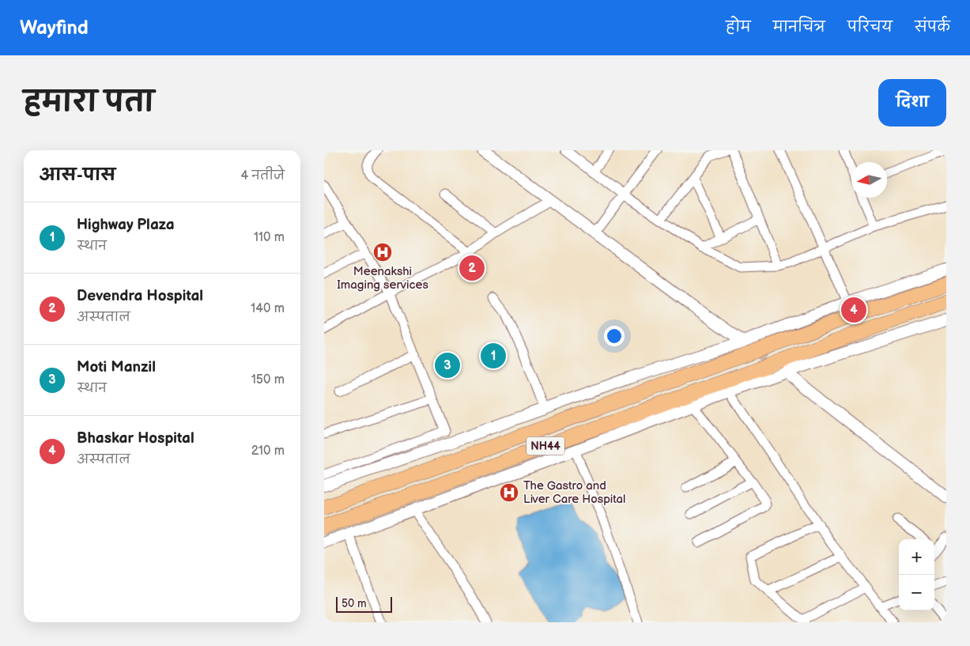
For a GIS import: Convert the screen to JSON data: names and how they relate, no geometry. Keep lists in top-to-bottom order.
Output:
{
  "streets": {
    "highway": ["NH44"]
  },
  "places": {
    "hospital": ["Meenakshi Imaging services", "The Gastro and Liver Care Hospital"]
  },
  "scale_bar": "50 m",
  "north": "left",
  "page": {
    "header": "Wayfind",
    "nav": [
      "होम",
      "मानचित्र",
      "परिचय",
      "संपर्क"
    ],
    "title": "हमारा पता",
    "buttons": "दिशा",
    "heading": ["आस-पास", "4 नतीजे"],
    "list": [
      {
        "mark": "1",
        "name": "Highway Plaza",
        "note": "स्थान",
        "value": "110 m"
      },
      {
        "mark": "2",
        "name": "Devendra Hospital",
        "note": "अस्पताल",
        "value": "140 m"
      },
      {
        "mark": "3",
        "name": "Moti Manzil",
        "note": "स्थान",
        "value": "150 m"
      },
      {
        "mark": "4",
        "name": "Bhaskar Hospital",
        "note": "अस्पताल",
        "value": "210 m"
      }
    ],
    "pins": [
      "2",
      "4",
      "1",
      "3"
    ],
    "map_buttons": ["+", "−"],
    "scale": "50 m"
  }
}
